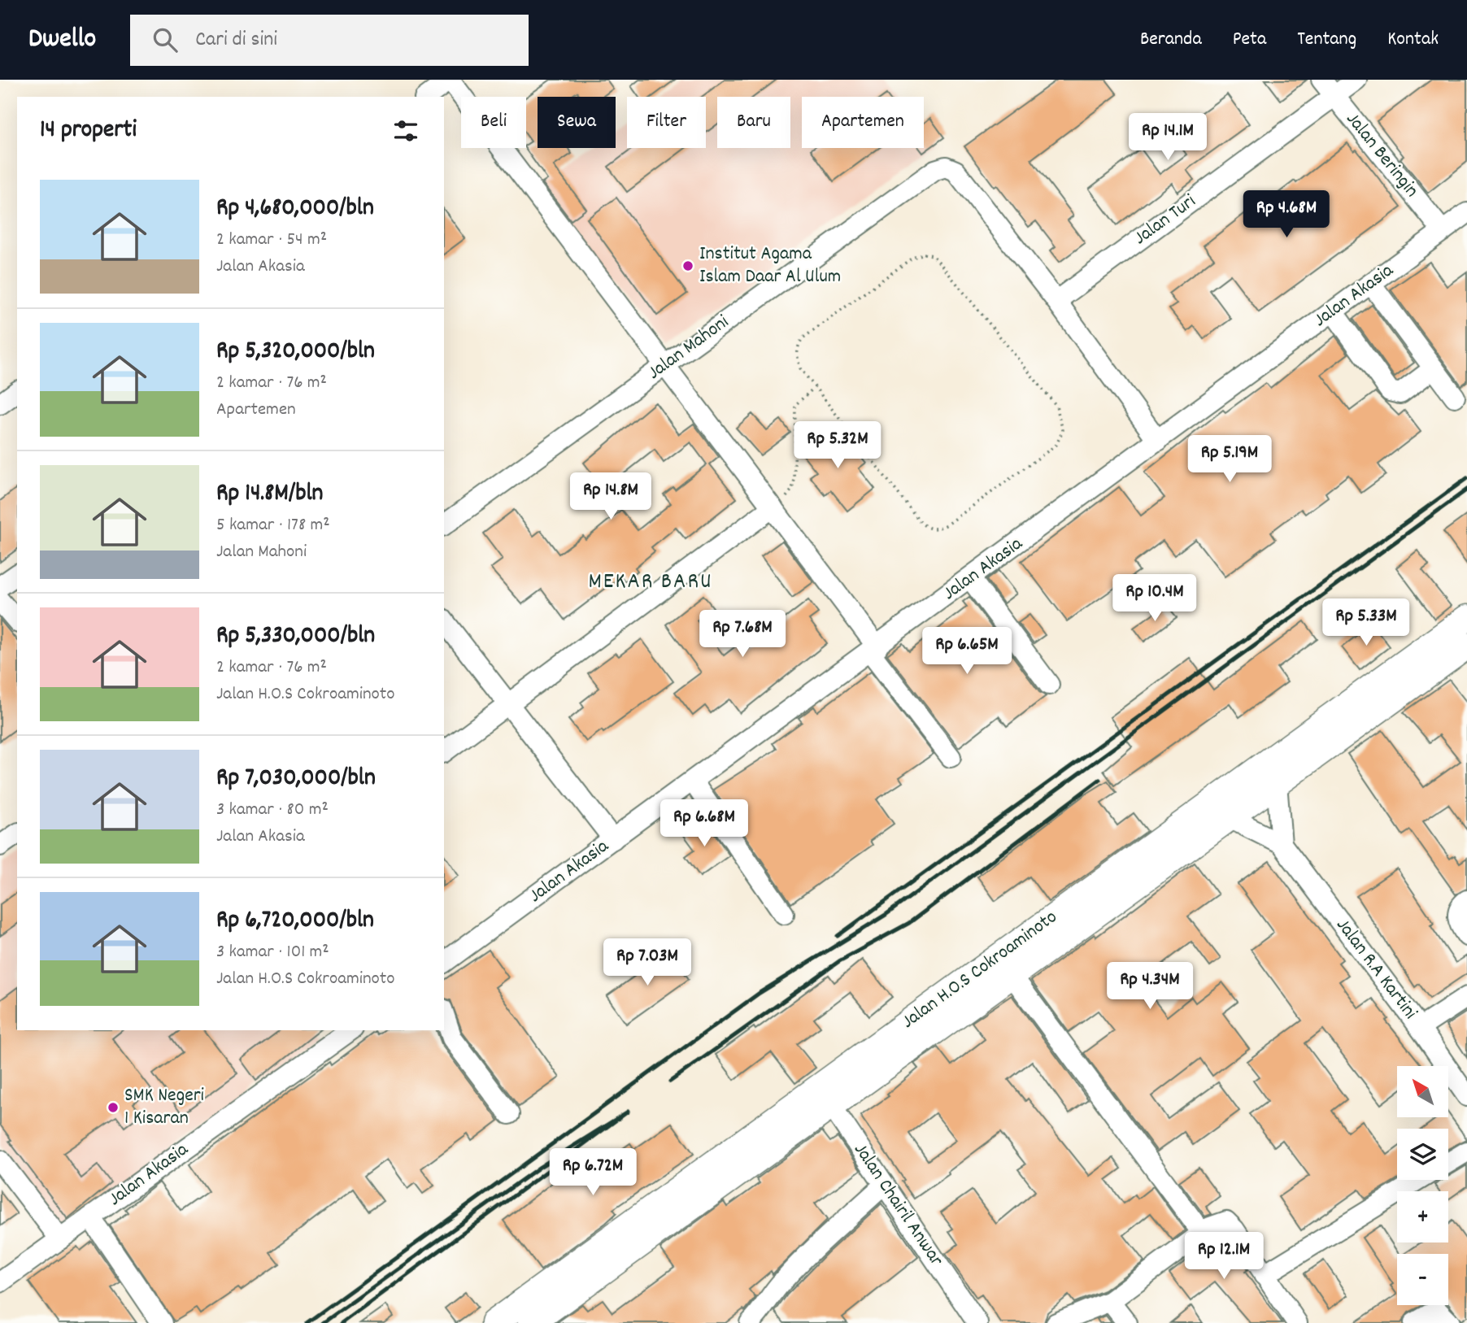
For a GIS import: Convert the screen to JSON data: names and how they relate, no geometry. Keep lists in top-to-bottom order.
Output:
{
  "streets": {
    "main road": ["Jalan H.O.S Cokroaminoto"],
    "street": [
      "Jalan Beringin",
      "Jalan Turi",
      "Jalan Akasia",
      "Jalan Mahoni",
      "Jalan R.A Kartini",
      "Jalan Chairil Anwar"
    ]
  },
  "crossings": [
    ["Jalan Beringin", "Jalan Turi"],
    ["Jalan Beringin", "Jalan Akasia"],
    ["Jalan Turi", "Jalan Mahoni"],
    ["Jalan H.O.S Cokroaminoto", "Jalan Chairil Anwar"]
  ],
  "districts": ["MEKAR BARU"],
  "places": ["Institut Agama Islam Daar Al Ulum", "SMK Negeri 1 Kisaran"],
  "north": "top left",
  "page": {
    "header": "Dwello",
    "search": "Cari di sini",
    "nav": [
      "Beranda",
      "Peta",
      "Tentang",
      "Kontak"
    ],
    "chip": [
      "Beli",
      "Sewa",
      "Filter",
      "Baru",
      "Apartemen"
    ],
    "heading": "14 properti",
    "price": [
      "Rp 14.1M",
      "Rp 4.68M",
      "Rp 5.32M",
      "Rp 5.19M",
      "Rp 14.8M",
      "Rp 10.4M",
      "Rp 5.33M",
      "Rp 7.68M",
      "Rp 6.65M",
      "Rp 6.68M",
      "Rp 7.03M",
      "Rp 4.34M",
      "Rp 6.72M",
      "Rp 12.1M"
    ],
    "list": [
      {
        "name": "Rp 4,680,000/bln",
        "note": "2 kamar · 54 m² · Jalan Akasia"
      },
      {
        "name": "Rp 5,320,000/bln",
        "note": "2 kamar · 76 m² · Apartemen"
      },
      {
        "name": "Rp 14.8M/bln",
        "note": "5 kamar · 178 m² · Jalan Mahoni"
      },
      {
        "name": "Rp 5,330,000/bln",
        "note": "2 kamar · 76 m² · Jalan H.O.S Cokroaminoto"
      },
      {
        "name": "Rp 7,030,000/bln",
        "note": "3 kamar · 80 m² · Jalan Akasia"
      },
      {
        "name": "Rp 6,720,000/bln",
        "note": "3 kamar · 101 m² · Jalan H.O.S Cokroaminoto"
      }
    ],
    "map_buttons": ["+", "−"]
  }
}
